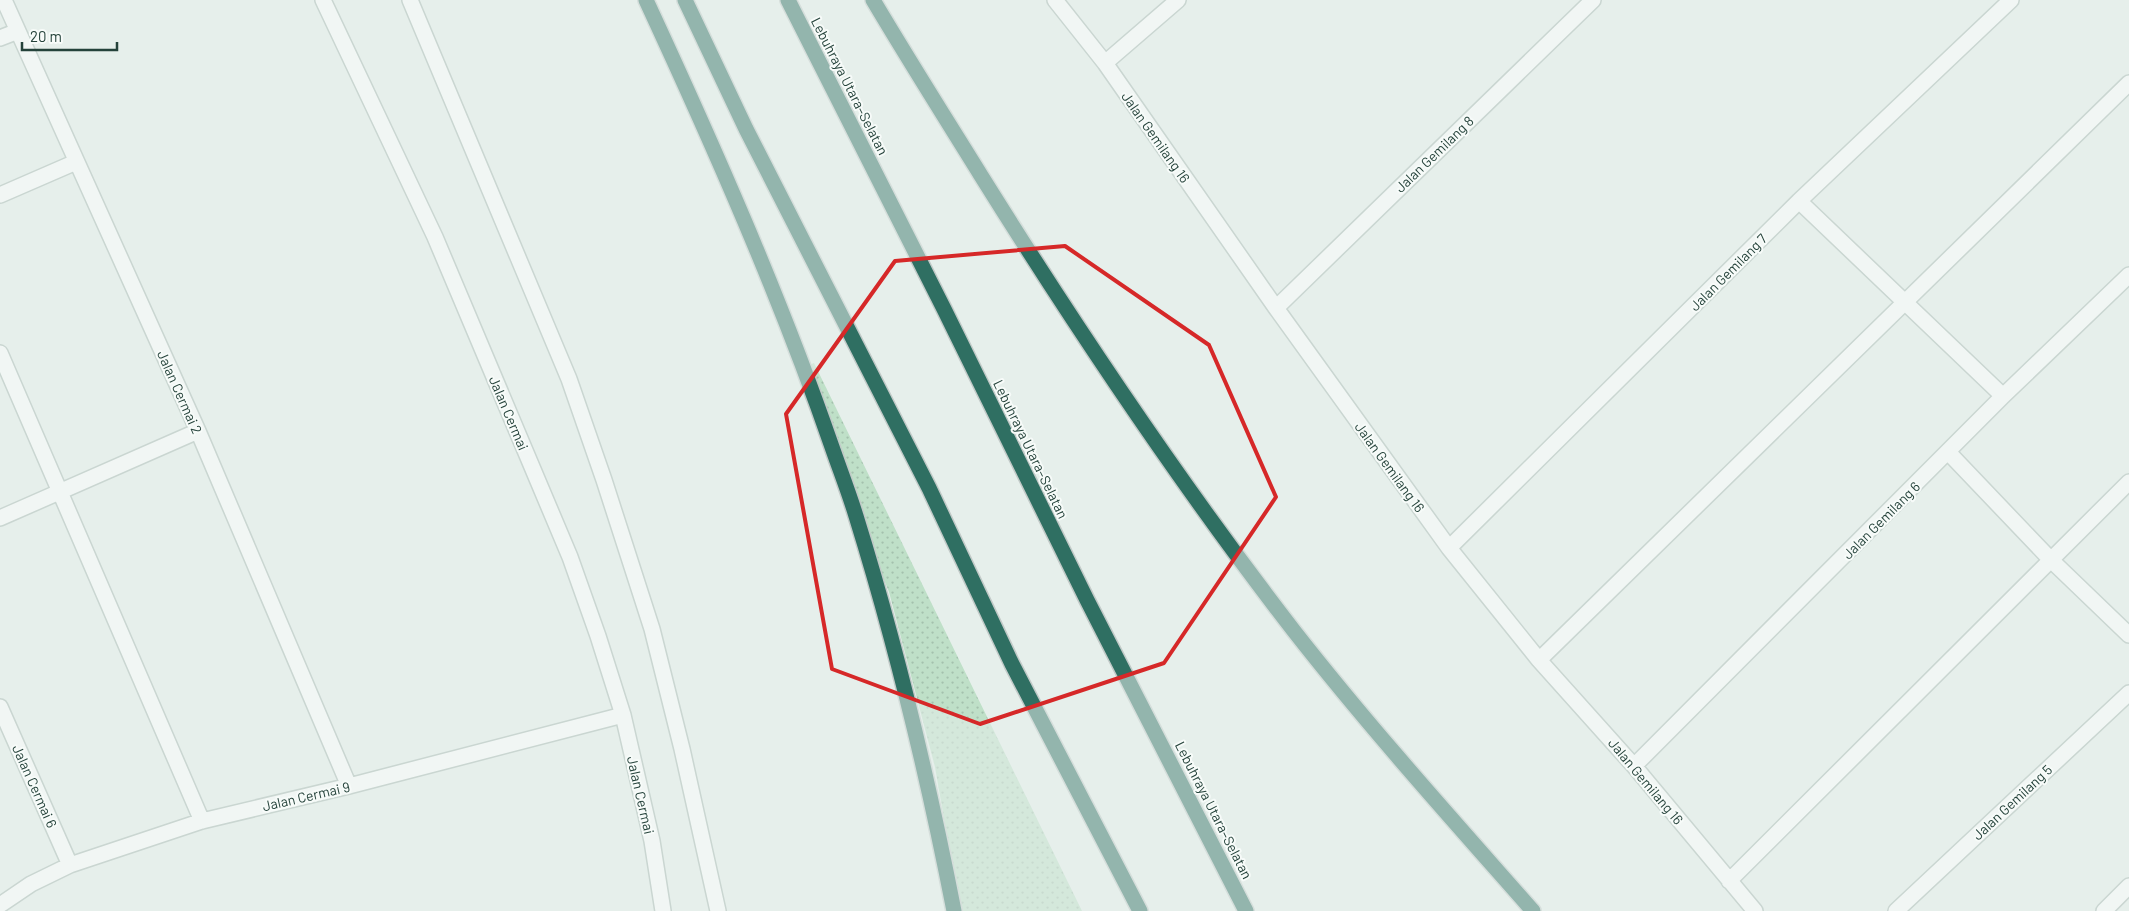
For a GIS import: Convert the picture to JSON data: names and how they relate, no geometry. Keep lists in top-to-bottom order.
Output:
{
  "streets": {
    "highway": ["Lebuhraya Utara–Selatan"],
    "street": [
      "Jalan Gemilang 16",
      "Jalan Gemilang 8",
      "Jalan Gemilang 7",
      "Jalan Cermai 2",
      "Jalan Cermai",
      "Jalan Gemilang 6",
      "Jalan Cermai 6",
      "Jalan Cermai 9",
      "Jalan Gemilang 5"
    ]
  },
  "crossings": [
    ["Jalan Gemilang 16", "Jalan Gemilang 8"],
    ["Jalan Gemilang 16", "Jalan Gemilang 7"],
    ["Jalan Gemilang 16", "Jalan Gemilang 6"],
    ["Jalan Cermai 2", "Jalan Cermai 9"],
    ["Jalan Cermai", "Jalan Cermai 9"],
    ["Jalan Cermai 6", "Jalan Cermai 9"]
  ],
  "scale_bar": "20 m"
}
